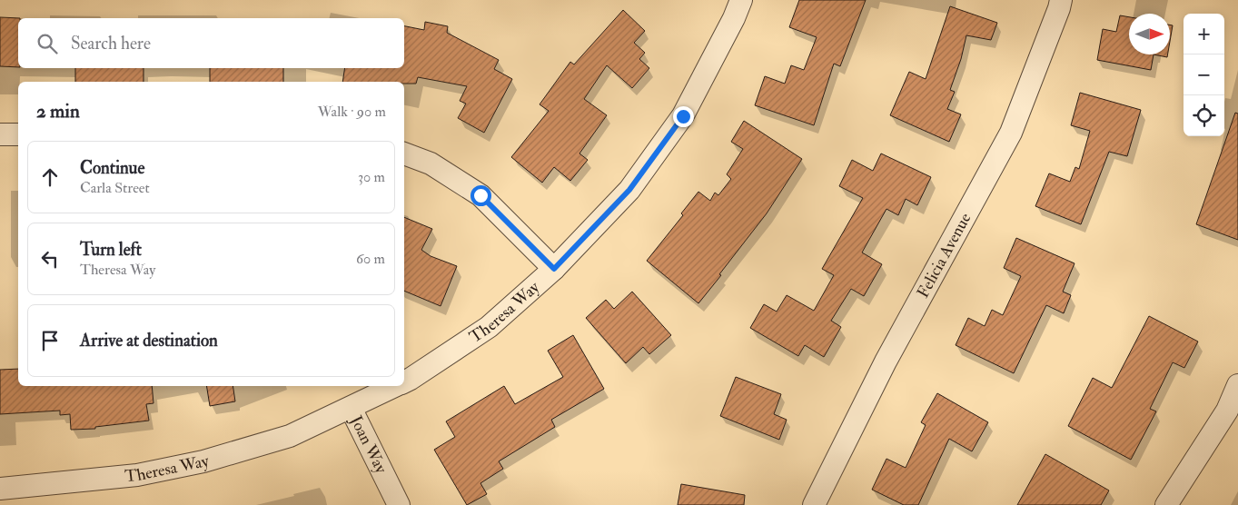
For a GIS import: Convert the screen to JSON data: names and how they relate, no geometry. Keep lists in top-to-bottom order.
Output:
{
  "streets": {
    "street": ["Felicia Avenue", "Theresa Way", "Joan Way"]
  },
  "crossings": [
    ["Theresa Way", "Joan Way"]
  ],
  "north": "right",
  "page": {
    "map_buttons": ["+", "−"],
    "search": "Search here",
    "heading": ["2 min", "Walk · 90 m"],
    "list": [
      ["Continue", "Carla Street", "30 m"],
      ["Turn left", "Theresa Way", "60 m"],
      "Arrive at destination"
    ]
  }
}
